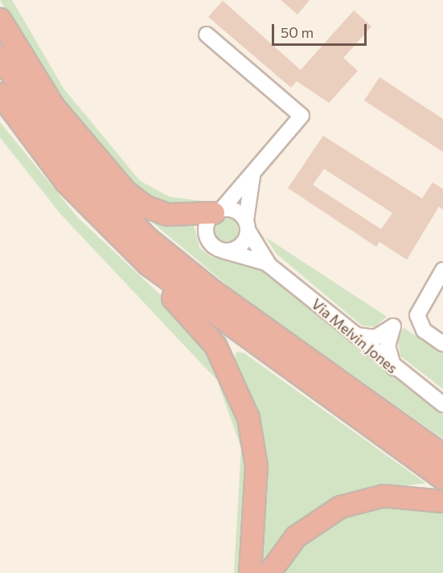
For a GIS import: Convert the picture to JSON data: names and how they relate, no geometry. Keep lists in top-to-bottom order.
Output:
{
  "streets": {
    "street": ["Via Melvin Jones"]
  },
  "scale_bar": "50 m"
}
